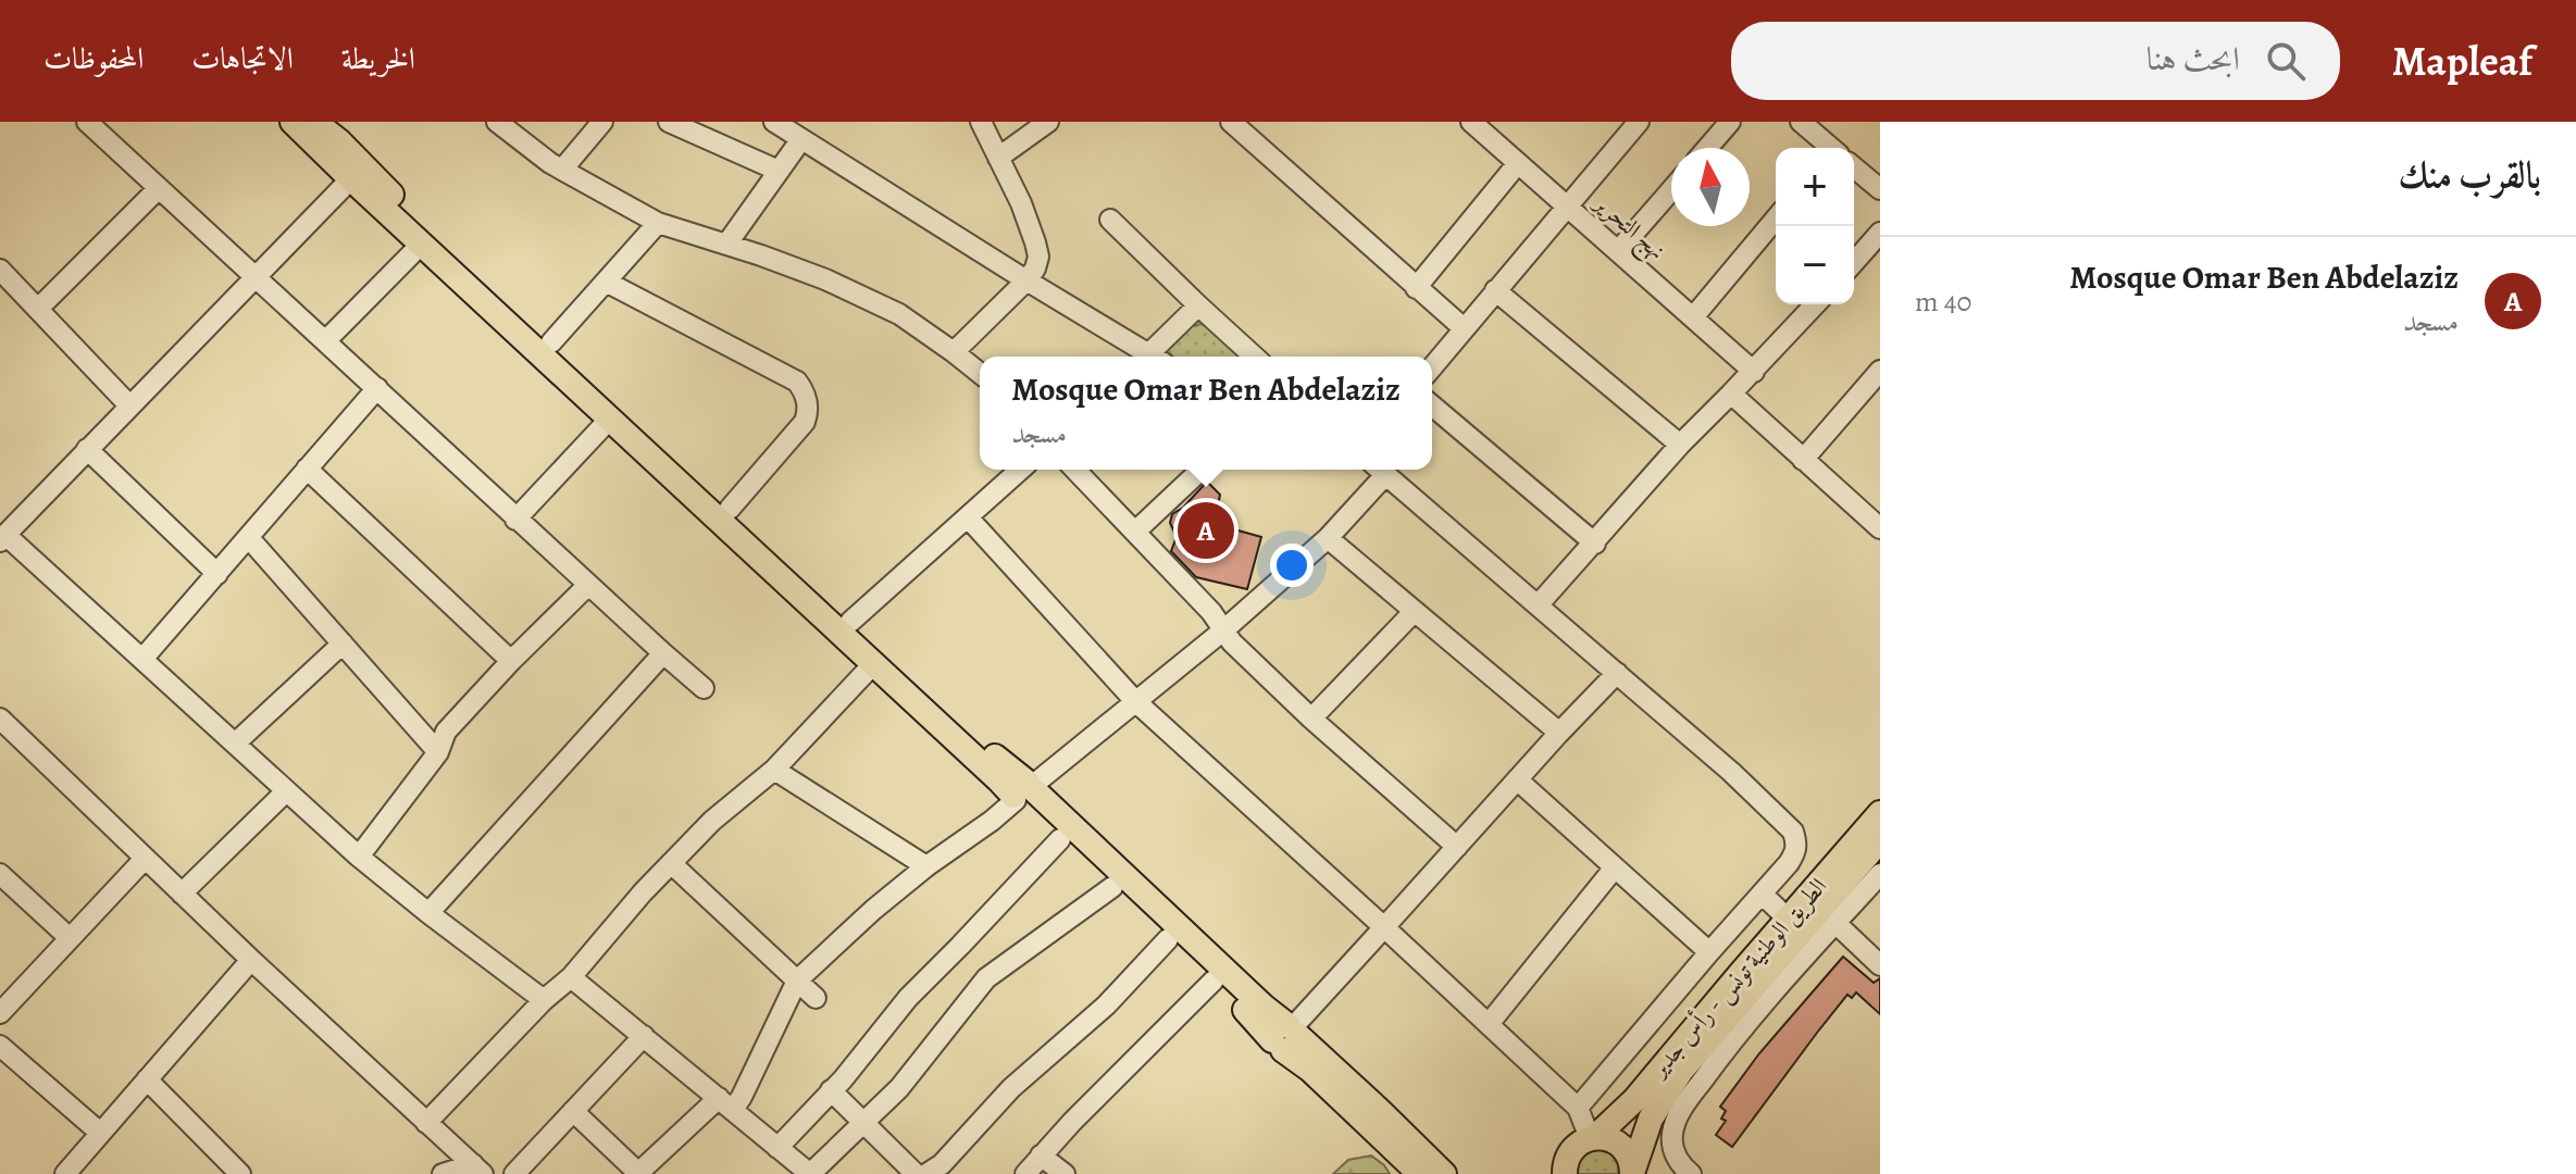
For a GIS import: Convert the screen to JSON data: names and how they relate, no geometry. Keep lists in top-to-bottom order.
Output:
{
  "streets": {
    "main road": ["الطريق الوطنية تونس - رأس جدير"],
    "street": ["نهج التحرير"]
  },
  "north": "top",
  "page": {
    "header": "Mapleaf",
    "search": "ابحث هنا",
    "nav": ["الخريطة", "الاتجاهات", "المحفوظات"],
    "heading": "بالقرب منك",
    "map_buttons": ["+", "−"],
    "list": [
      {
        "mark": "A",
        "name": "Mosque Omar Ben Abdelaziz",
        "note": "مسجد",
        "value": "40 m"
      }
    ],
    "popup": ["Mosque Omar Ben Abdelaziz", "مسجد"],
    "pins": "A"
  }
}
